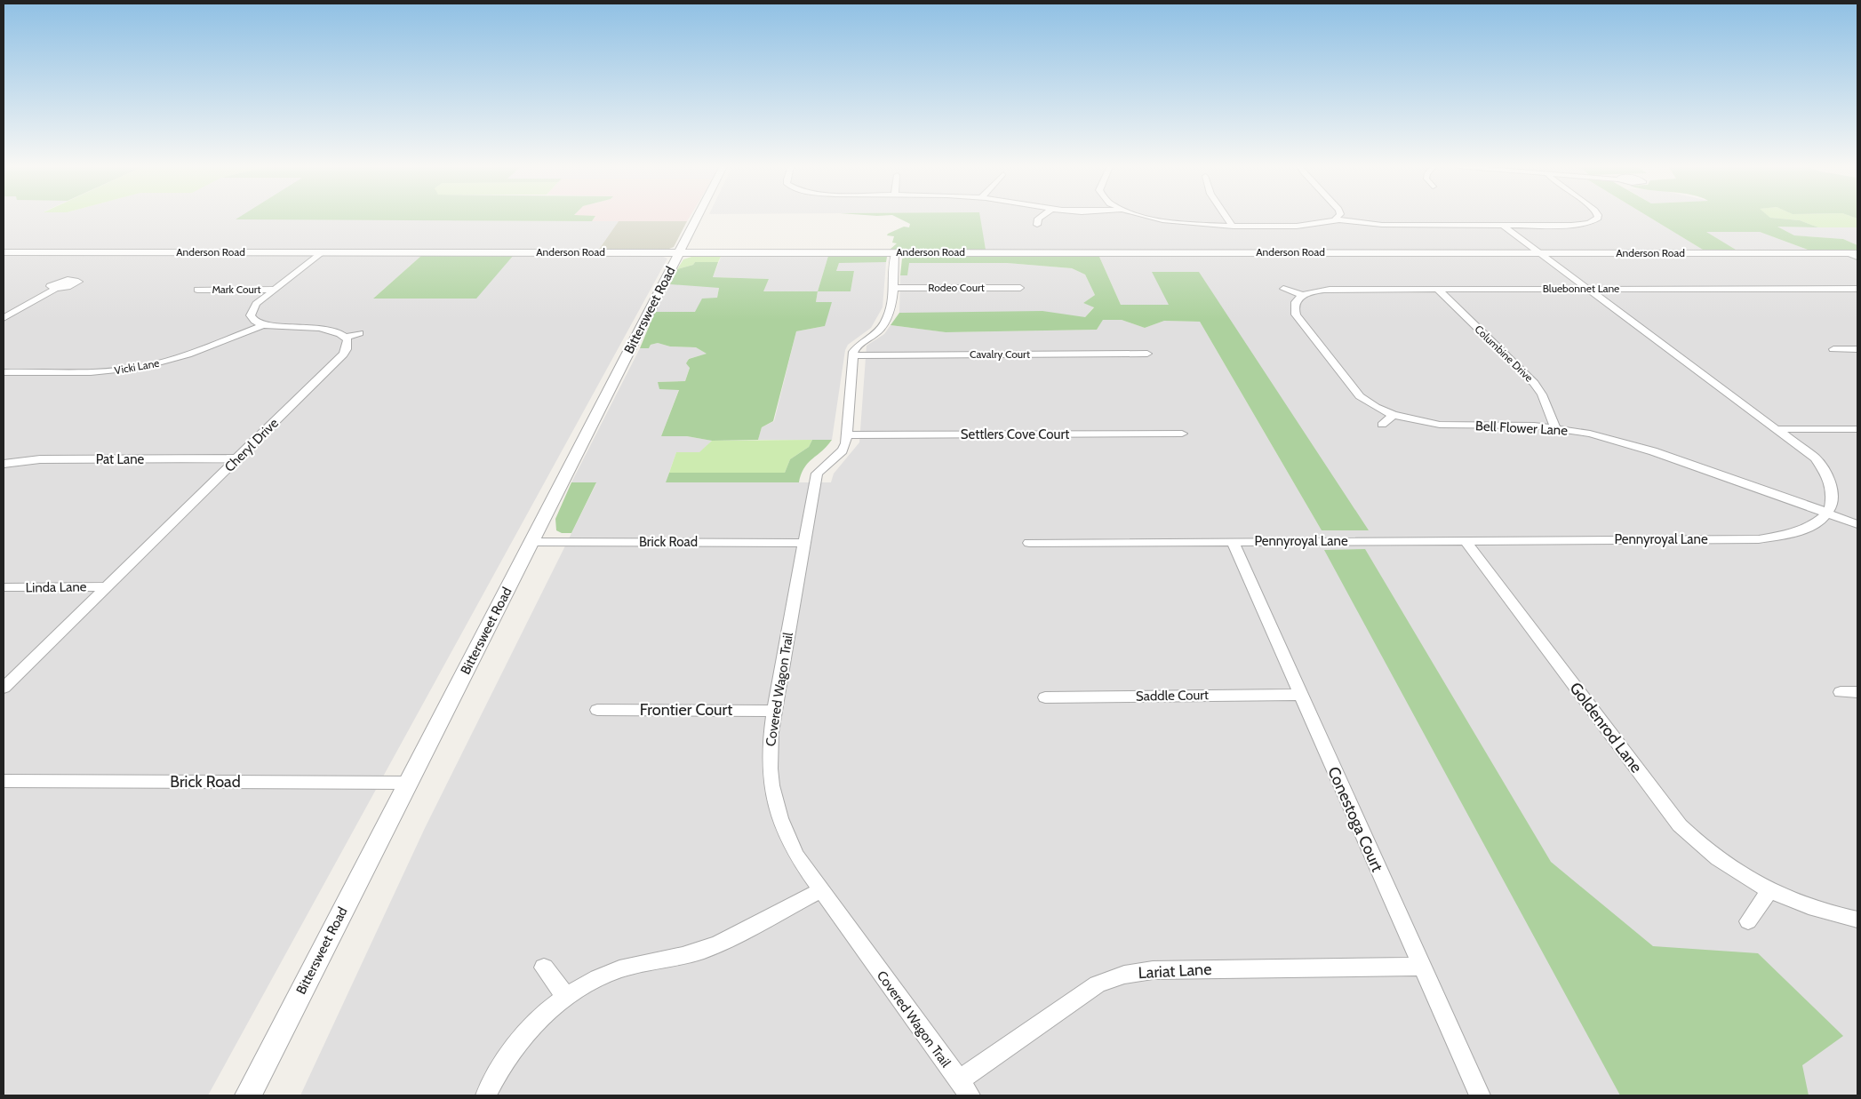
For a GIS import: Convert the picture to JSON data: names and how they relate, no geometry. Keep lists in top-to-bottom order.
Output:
{
  "streets": {
    "street": [
      "Anderson Road",
      "Rodeo Court",
      "Bluebonnet Lane",
      "Mark Court",
      "Bittersweet Road",
      "Columbine Drive",
      "Cavalry Court",
      "Vicki Lane",
      "Bell Flower Lane",
      "Settlers Cove Court",
      "Cheryl Drive",
      "Pat Lane",
      "Pennyroyal Lane",
      "Brick Road",
      "Linda Lane",
      "Covered Wagon Trail",
      "Saddle Court",
      "Frontier Court",
      "Goldenrod Lane",
      "Conestoga Court",
      "Lariat Lane"
    ]
  },
  "crossings": [
    ["Anderson Road", "Bittersweet Road"],
    ["Bluebonnet Lane", "Columbine Drive"],
    ["Bluebonnet Lane", "Bell Flower Lane"],
    ["Bittersweet Road", "Brick Road"],
    ["Columbine Drive", "Bell Flower Lane"],
    ["Cavalry Court", "Covered Wagon Trail"],
    ["Bell Flower Lane", "Pennyroyal Lane"],
    ["Settlers Cove Court", "Covered Wagon Trail"],
    ["Cheryl Drive", "Pat Lane"],
    ["Cheryl Drive", "Linda Lane"],
    ["Pennyroyal Lane", "Goldenrod Lane"],
    ["Pennyroyal Lane", "Conestoga Court"],
    ["Brick Road", "Covered Wagon Trail"],
    ["Covered Wagon Trail", "Frontier Court"],
    ["Covered Wagon Trail", "Lariat Lane"],
    ["Saddle Court", "Conestoga Court"],
    ["Conestoga Court", "Lariat Lane"]
  ]
}
